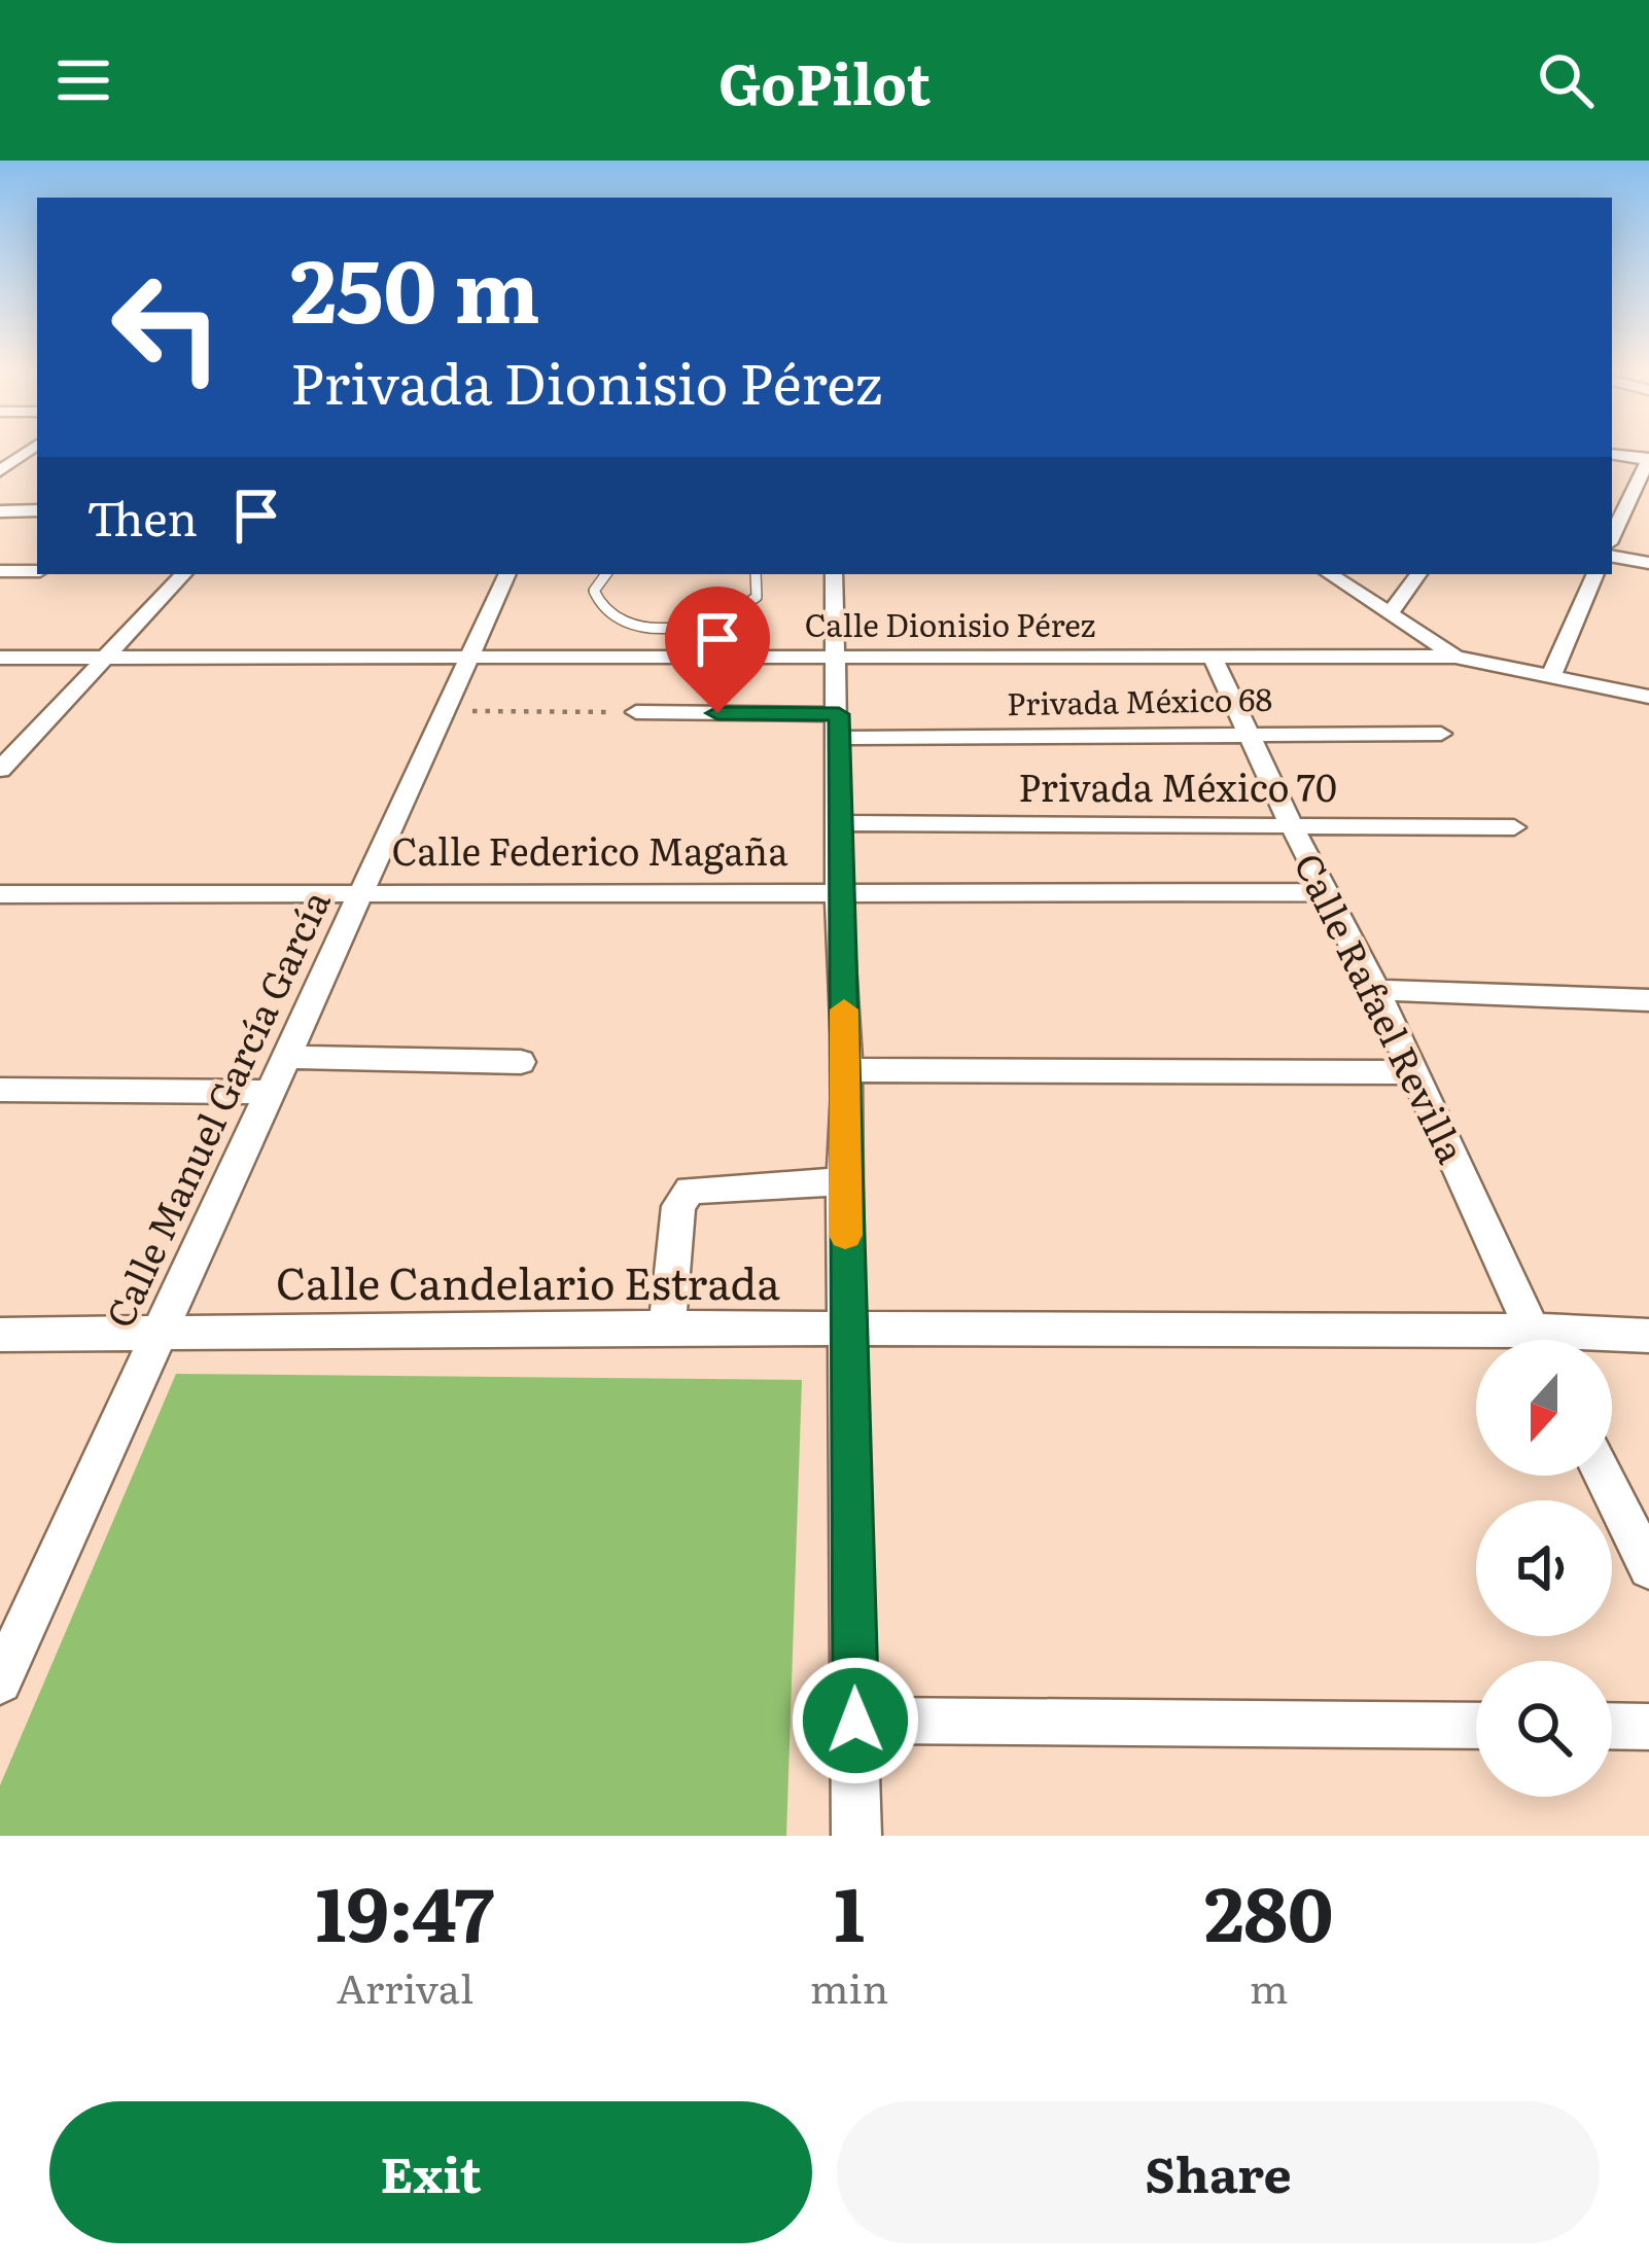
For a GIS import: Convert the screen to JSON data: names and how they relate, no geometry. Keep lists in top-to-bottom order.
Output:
{
  "streets": {
    "street": [
      "Calle Dionisio Pérez",
      "Privada México 68",
      "Privada México 70",
      "Calle Federico Magaña",
      "Calle Rafael Revilla",
      "Calle Manuel García García",
      "Calle Candelario Estrada"
    ]
  },
  "crossings": [
    ["Calle Dionisio Pérez", "Calle Rafael Revilla"],
    ["Calle Dionisio Pérez", "Calle Manuel García García"],
    ["Privada México 68", "Calle Rafael Revilla"],
    ["Privada México 70", "Calle Rafael Revilla"],
    ["Calle Federico Magaña", "Calle Rafael Revilla"],
    ["Calle Federico Magaña", "Calle Manuel García García"],
    ["Calle Manuel García García", "Calle Candelario Estrada"]
  ],
  "north": "bottom",
  "page": {
    "header": "GoPilot",
    "turn": ["250 m", "Privada Dionisio Pérez"],
    "then": "Then",
    "eta": [
      "19:47",
      "Arrival",
      "1",
      "min",
      "280",
      "m"
    ],
    "buttons": ["Exit", "Share"]
  }
}
